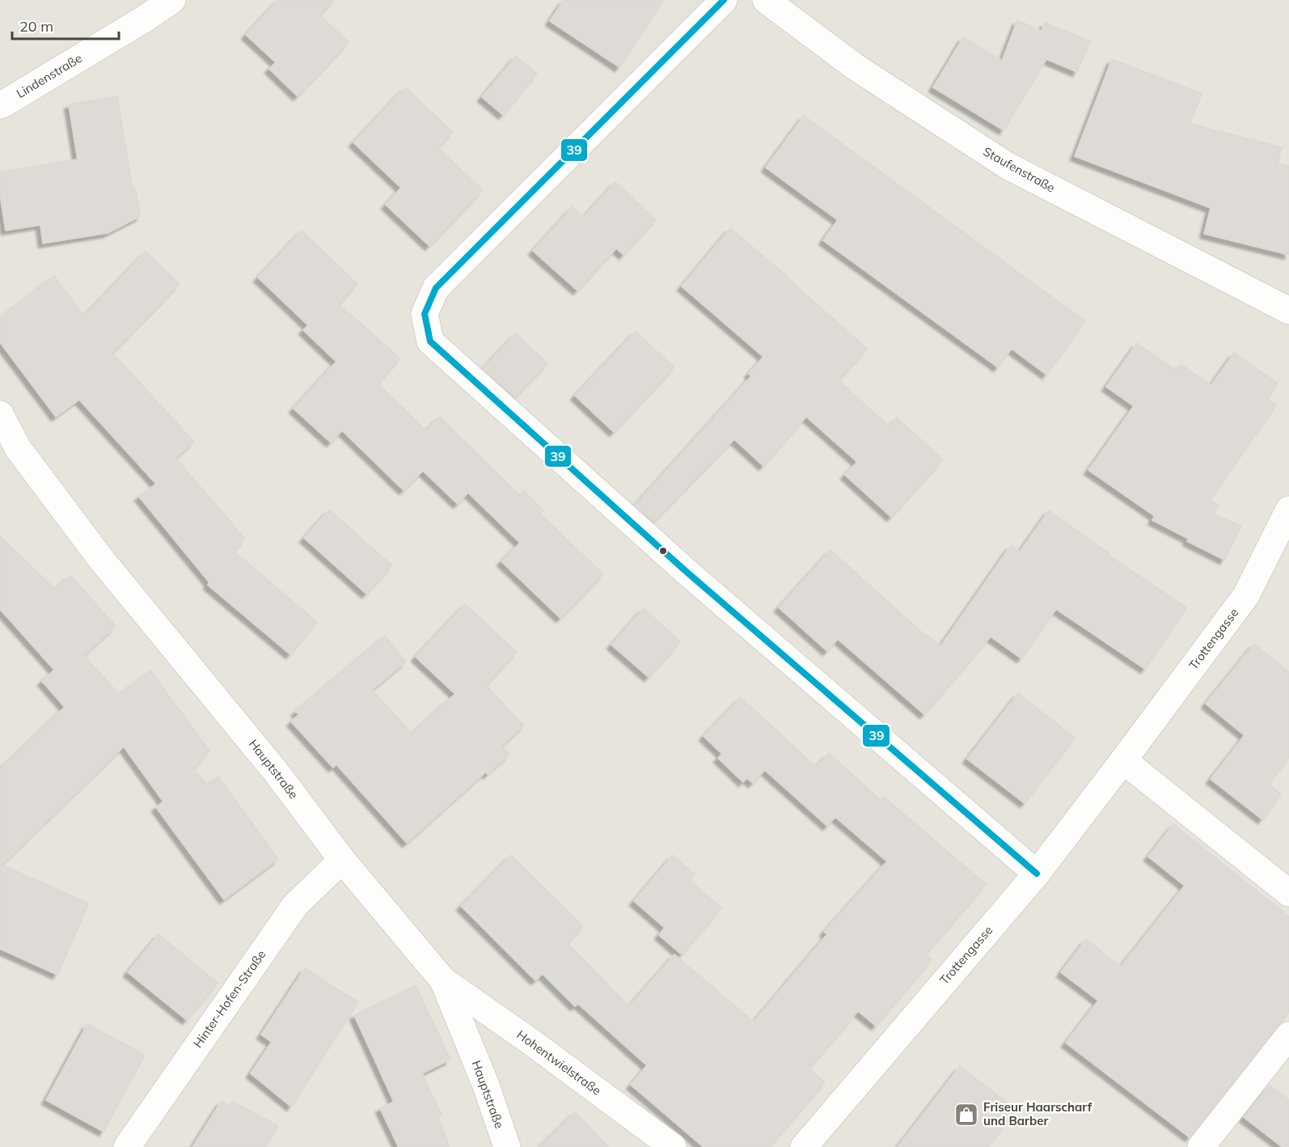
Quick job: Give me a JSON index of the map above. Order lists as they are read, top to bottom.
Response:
{
  "streets": {
    "street": [
      "Lindenstraße",
      "Staufenstraße",
      "Trottengasse",
      "Hauptstraße",
      "Hinter-Hofen-Straße",
      "Hohentwielstraße"
    ]
  },
  "crossings": [
    ["Hauptstraße", "Hinter-Hofen-Straße"],
    ["Hauptstraße", "Hohentwielstraße"]
  ],
  "places": {
    "shop": ["Friseur Haarscharf und Barber"]
  },
  "lines": ["transit line 39"],
  "scale_bar": "20 m"
}
